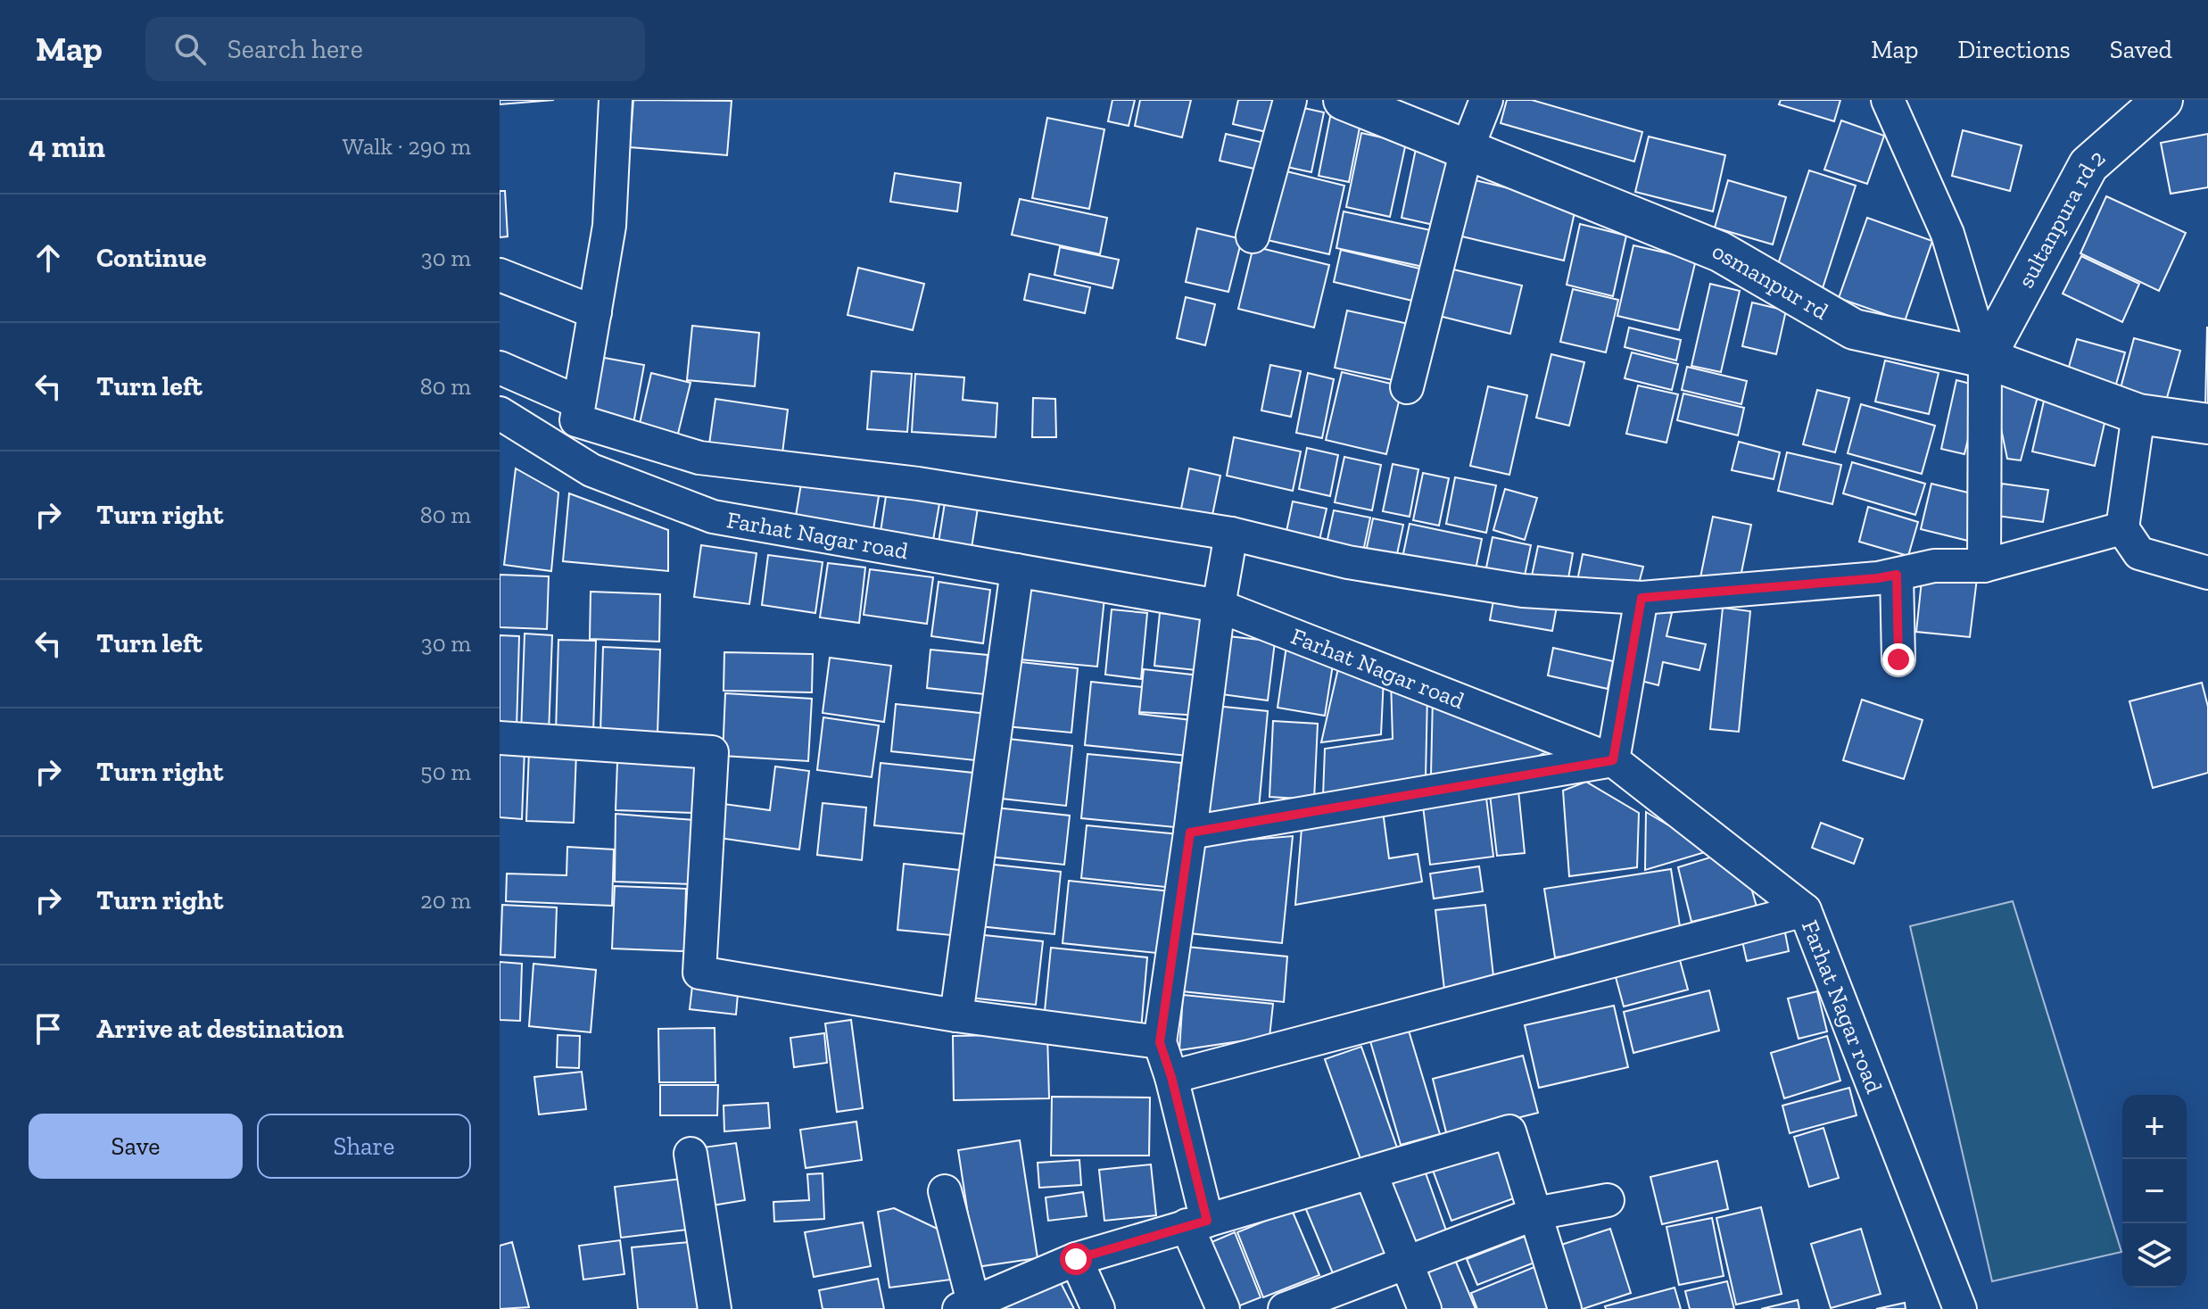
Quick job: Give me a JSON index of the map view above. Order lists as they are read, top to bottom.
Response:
{
  "streets": {
    "street": ["sultanpura rd 2", "osmanpur rd", "Farhat Nagar road"]
  },
  "crossings": [
    ["sultanpura rd 2", "osmanpur rd"]
  ],
  "page": {
    "header": "Map",
    "search": "Search here",
    "nav": ["Map", "Directions", "Saved"],
    "heading": ["4 min", "Walk · 290 m"],
    "list": [
      ["Continue", "30 m"],
      ["Turn left", "80 m"],
      ["Turn right", "80 m"],
      ["Turn left", "30 m"],
      ["Turn right", "50 m"],
      ["Turn right", "20 m"],
      "Arrive at destination"
    ],
    "buttons": ["Save", "Share"],
    "map_buttons": ["+", "−"]
  }
}
